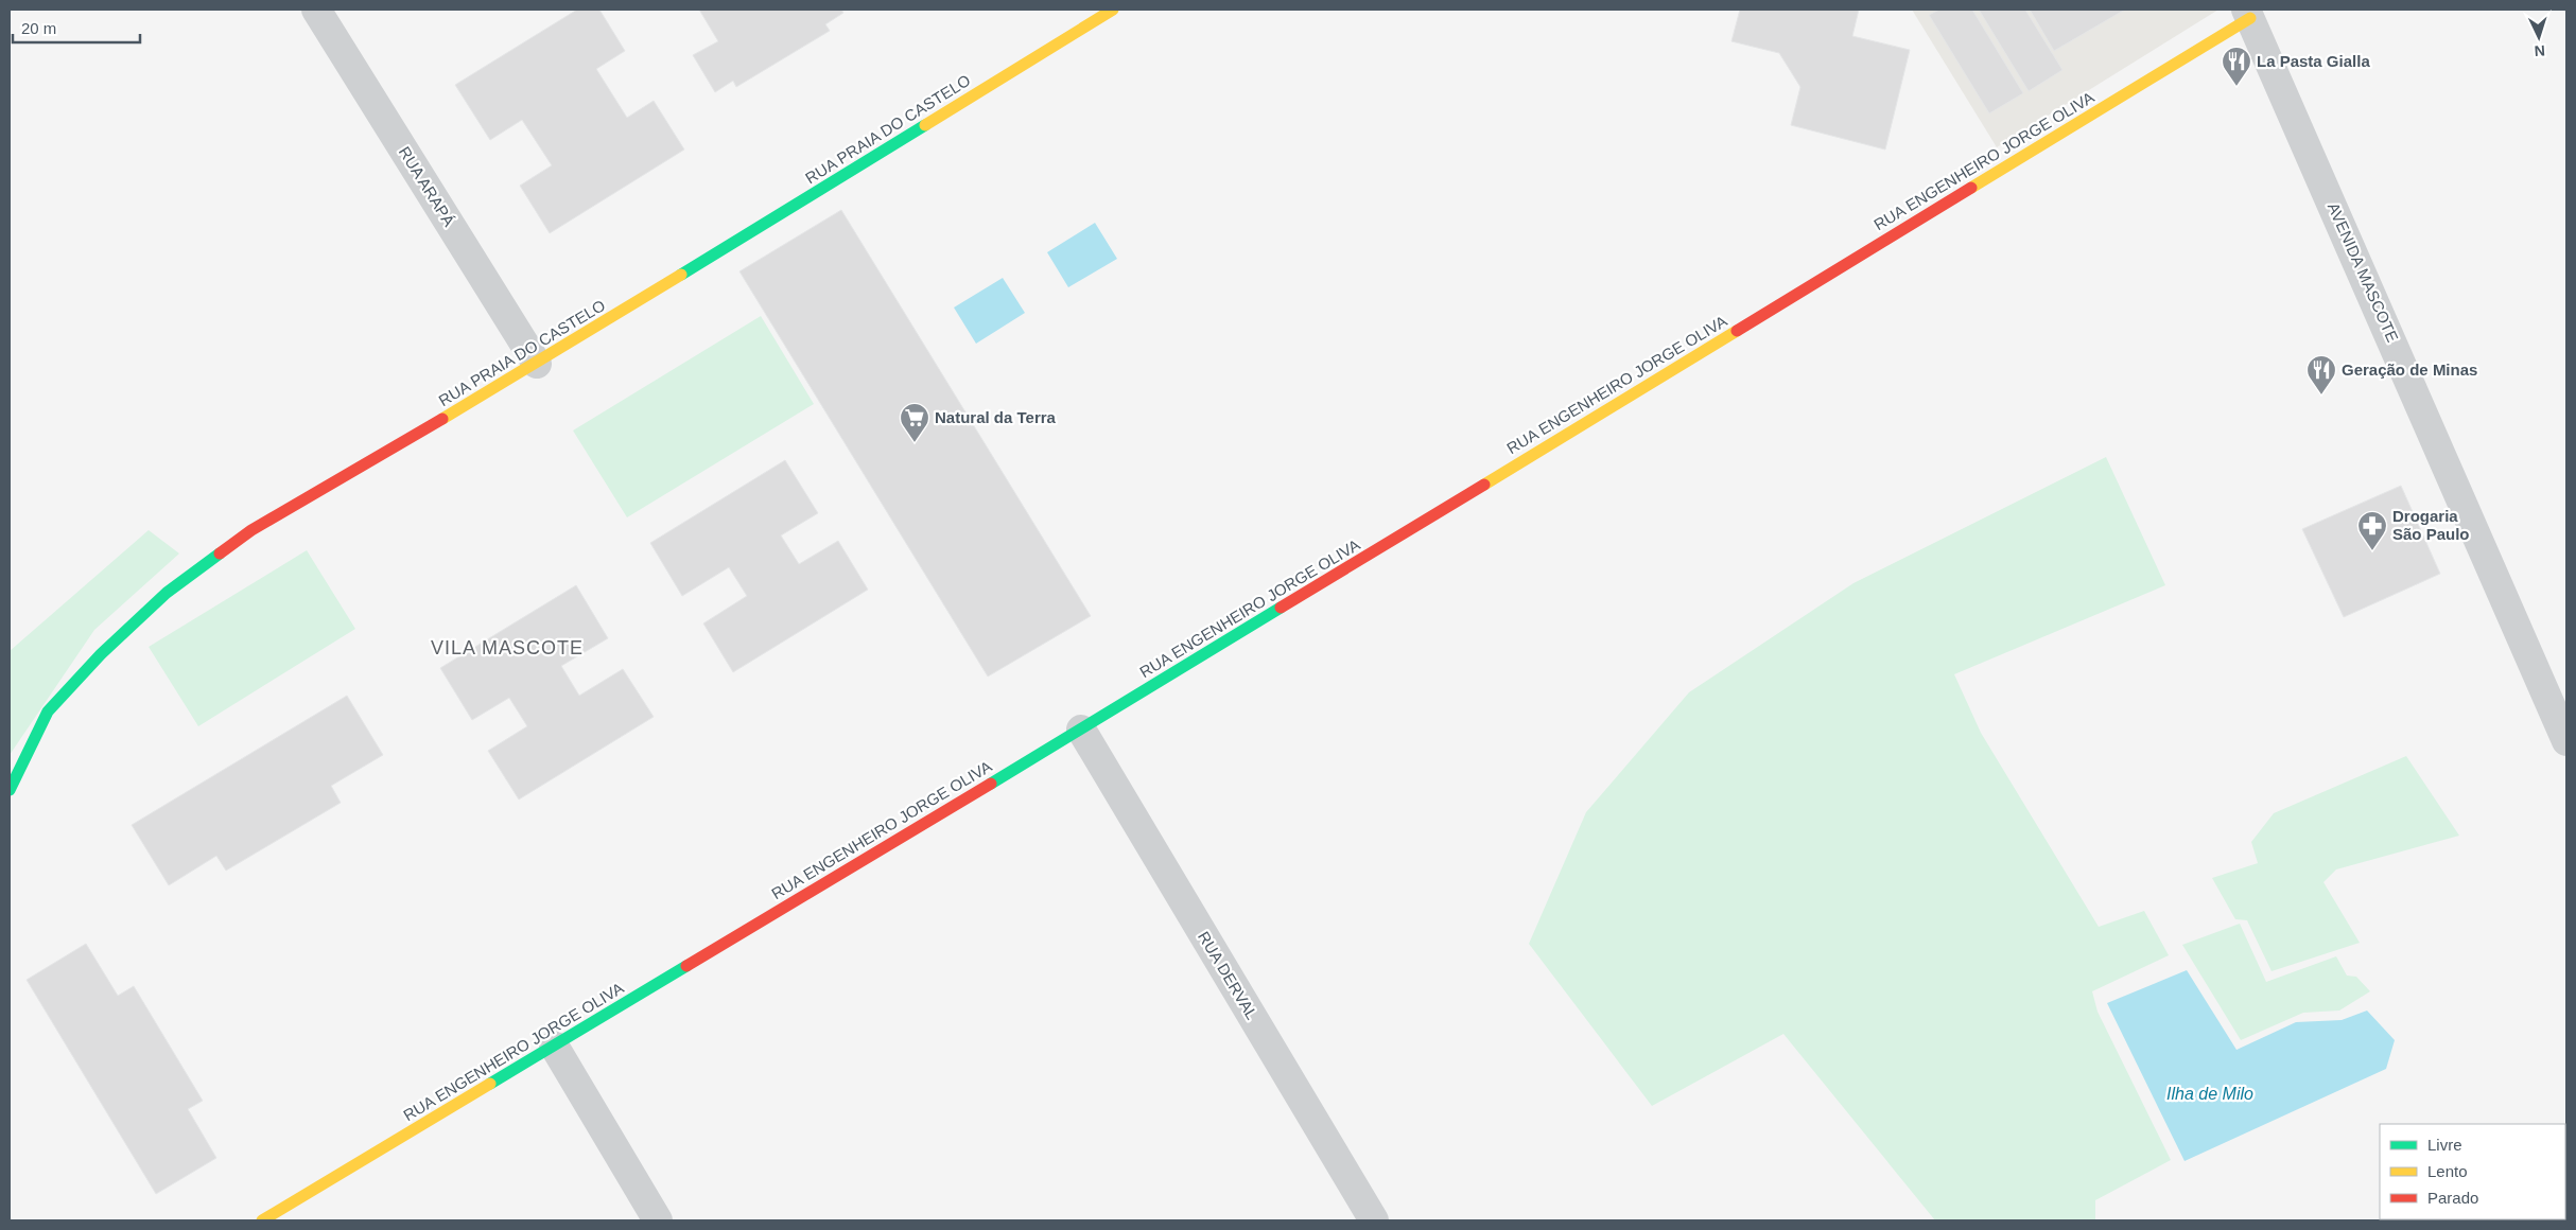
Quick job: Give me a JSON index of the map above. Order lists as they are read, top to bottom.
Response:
{
  "streets": {
    "street": [
      "RUA PRAIA DO CASTELO",
      "RUA ENGENHEIRO JORGE OLIVA",
      "RUA ARAPÁ",
      "AVENIDA MASCOTE",
      "RUA DERVAL"
    ]
  },
  "crossings": [
    ["RUA PRAIA DO CASTELO", "RUA ARAPÁ"],
    ["RUA ENGENHEIRO JORGE OLIVA", "AVENIDA MASCOTE"],
    ["RUA ENGENHEIRO JORGE OLIVA", "RUA DERVAL"]
  ],
  "districts": ["VILA MASCOTE"],
  "water": ["Ilha de Milo"],
  "places": {
    "restaurant": ["La Pasta Gialla", "Geração de Minas"],
    "supermarket": ["Natural da Terra"],
    "pharmacy": ["Drogaria São Paulo"]
  },
  "legend": ["Livre", "Lento", "Parado"],
  "scale_bar": "20 m",
  "north": "bottom"
}
